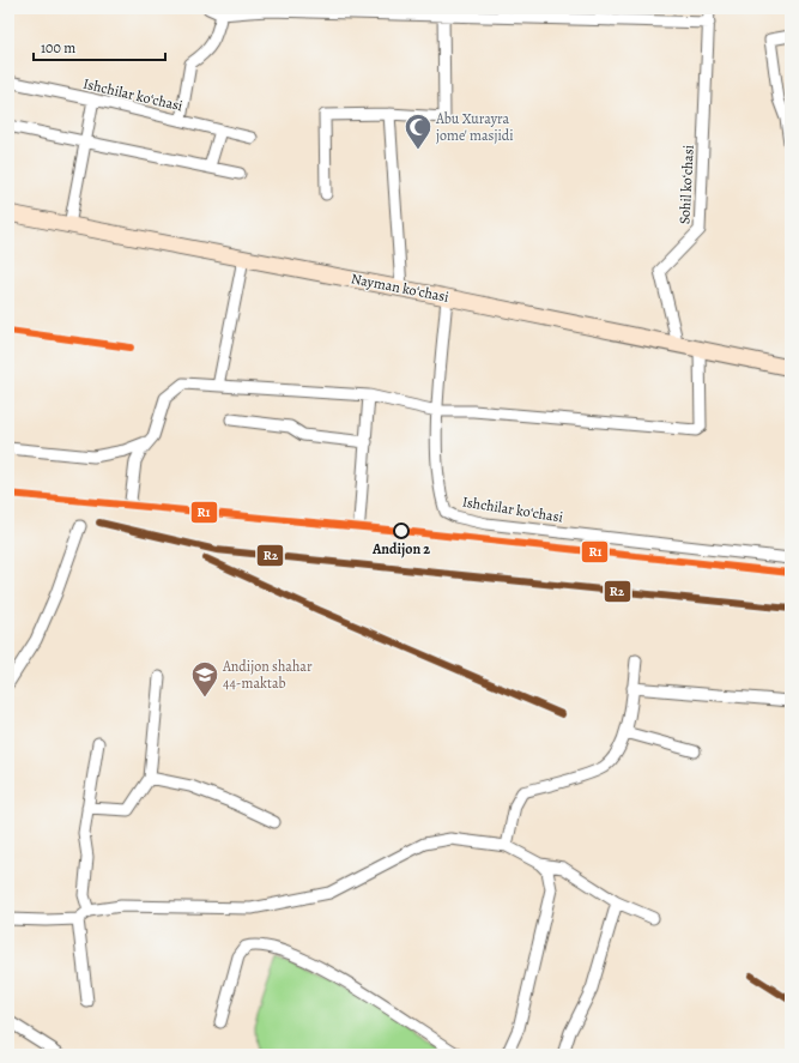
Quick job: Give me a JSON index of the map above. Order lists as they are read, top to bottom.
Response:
{
  "streets": {
    "main road": ["Nayman koʻchasi"],
    "street": ["Ishchilar koʻchasi", "Sohil koʻchasi"]
  },
  "crossings": [
    ["Ishchilar koʻchasi", "Nayman koʻchasi"],
    ["Sohil koʻchasi", "Nayman koʻchasi"]
  ],
  "places": {
    "mosque": ["Abu Xurayra jome' masjidi"],
    "other": ["Andijon 2"],
    "school or university": ["Andijon shahar 44-maktab"]
  },
  "lines": ["transit line R1", "transit line R2"],
  "scale_bar": "100 m"
}
